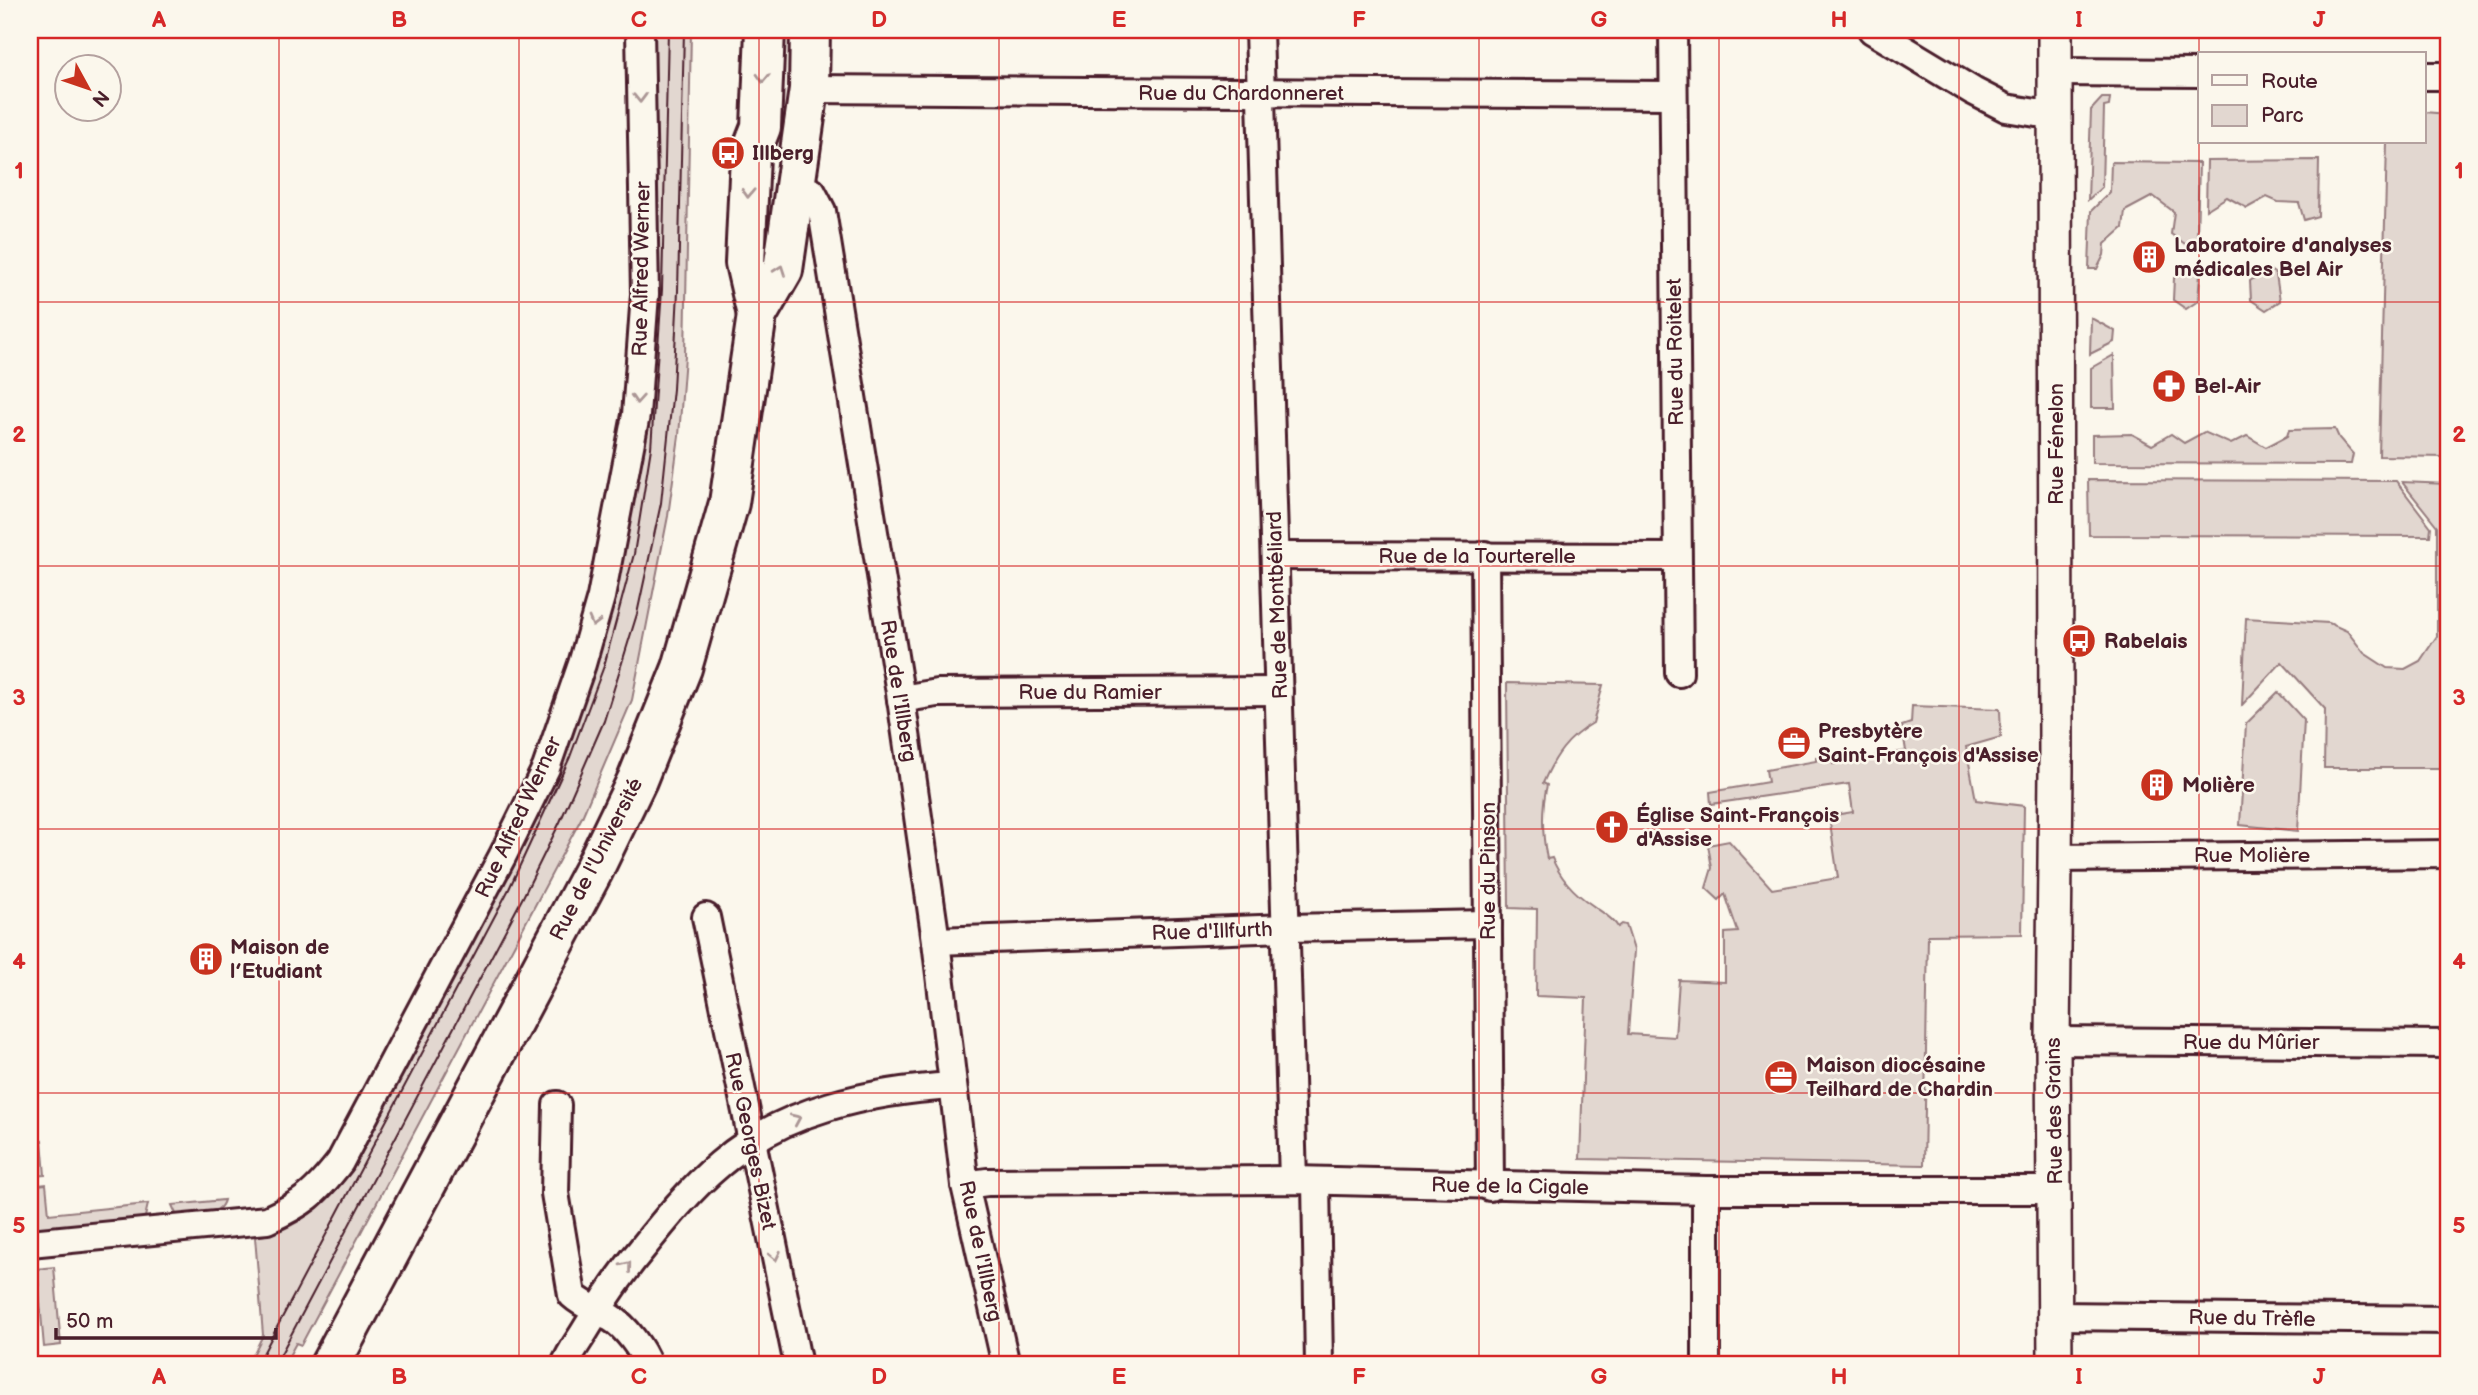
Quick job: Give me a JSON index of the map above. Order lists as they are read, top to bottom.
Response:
{
  "streets": {
    "main road": ["Rue de l'Université"],
    "street": [
      "Rue du Chardonneret",
      "Rue Alfred Werner",
      "Rue du Roitelet",
      "Rue Fénelon",
      "Rue de la Tourterelle",
      "Rue de Montbéliard",
      "Rue de l'Illberg",
      "Rue du Ramier",
      "Rue Molière",
      "Rue du Pinson",
      "Rue d'Illfurth",
      "Rue du Mûrier",
      "Rue des Grains",
      "Rue Georges Bizet",
      "Rue de la Cigale",
      "Rue du Trèfle"
    ]
  },
  "crossings": [
    ["Rue du Chardonneret", "Rue du Roitelet"],
    ["Rue du Chardonneret", "Rue de Montbéliard"],
    ["Rue du Roitelet", "Rue de la Tourterelle"],
    ["Rue Fénelon", "Rue Molière"],
    ["Rue Fénelon", "Rue des Grains"],
    ["Rue de la Tourterelle", "Rue de Montbéliard"],
    ["Rue de la Tourterelle", "Rue du Pinson"],
    ["Rue de Montbéliard", "Rue du Ramier"],
    ["Rue de Montbéliard", "Rue d'Illfurth"],
    ["Rue de Montbéliard", "Rue de la Cigale"],
    ["Rue de l'Illberg", "Rue du Ramier"],
    ["Rue de l'Illberg", "Rue de l'Université"],
    ["Rue de l'Illberg", "Rue d'Illfurth"],
    ["Rue de l'Illberg", "Rue de la Cigale"],
    ["Rue Molière", "Rue des Grains"],
    ["Rue du Pinson", "Rue d'Illfurth"],
    ["Rue du Pinson", "Rue de la Cigale"],
    ["Rue du Mûrier", "Rue des Grains"],
    ["Rue des Grains", "Rue de la Cigale"],
    ["Rue des Grains", "Rue du Trèfle"]
  ],
  "one_way": ["Rue Alfred Werner"],
  "places": {
    "bus stop": ["Illberg", "Rabelais"],
    "building": ["Laboratoire d'analyses médicales Bel Air", "Molière", "Maison de l’Etudiant"],
    "pharmacy": ["Bel-Air"],
    "office": ["Presbytère Saint-François d'Assise", "Maison diocésaine Teilhard de Chardin"],
    "church": ["Église Saint-François d'Assise"]
  },
  "legend": ["Route", "Parc"],
  "scale_bar": "50 m",
  "north": "bottom right",
  "grid": {
    "columns": [
      "A",
      "B",
      "C",
      "D",
      "E",
      "F",
      "G",
      "H",
      "I",
      "J"
    ],
    "rows": [
      "1",
      "2",
      "3",
      "4",
      "5"
    ]
  }
}
